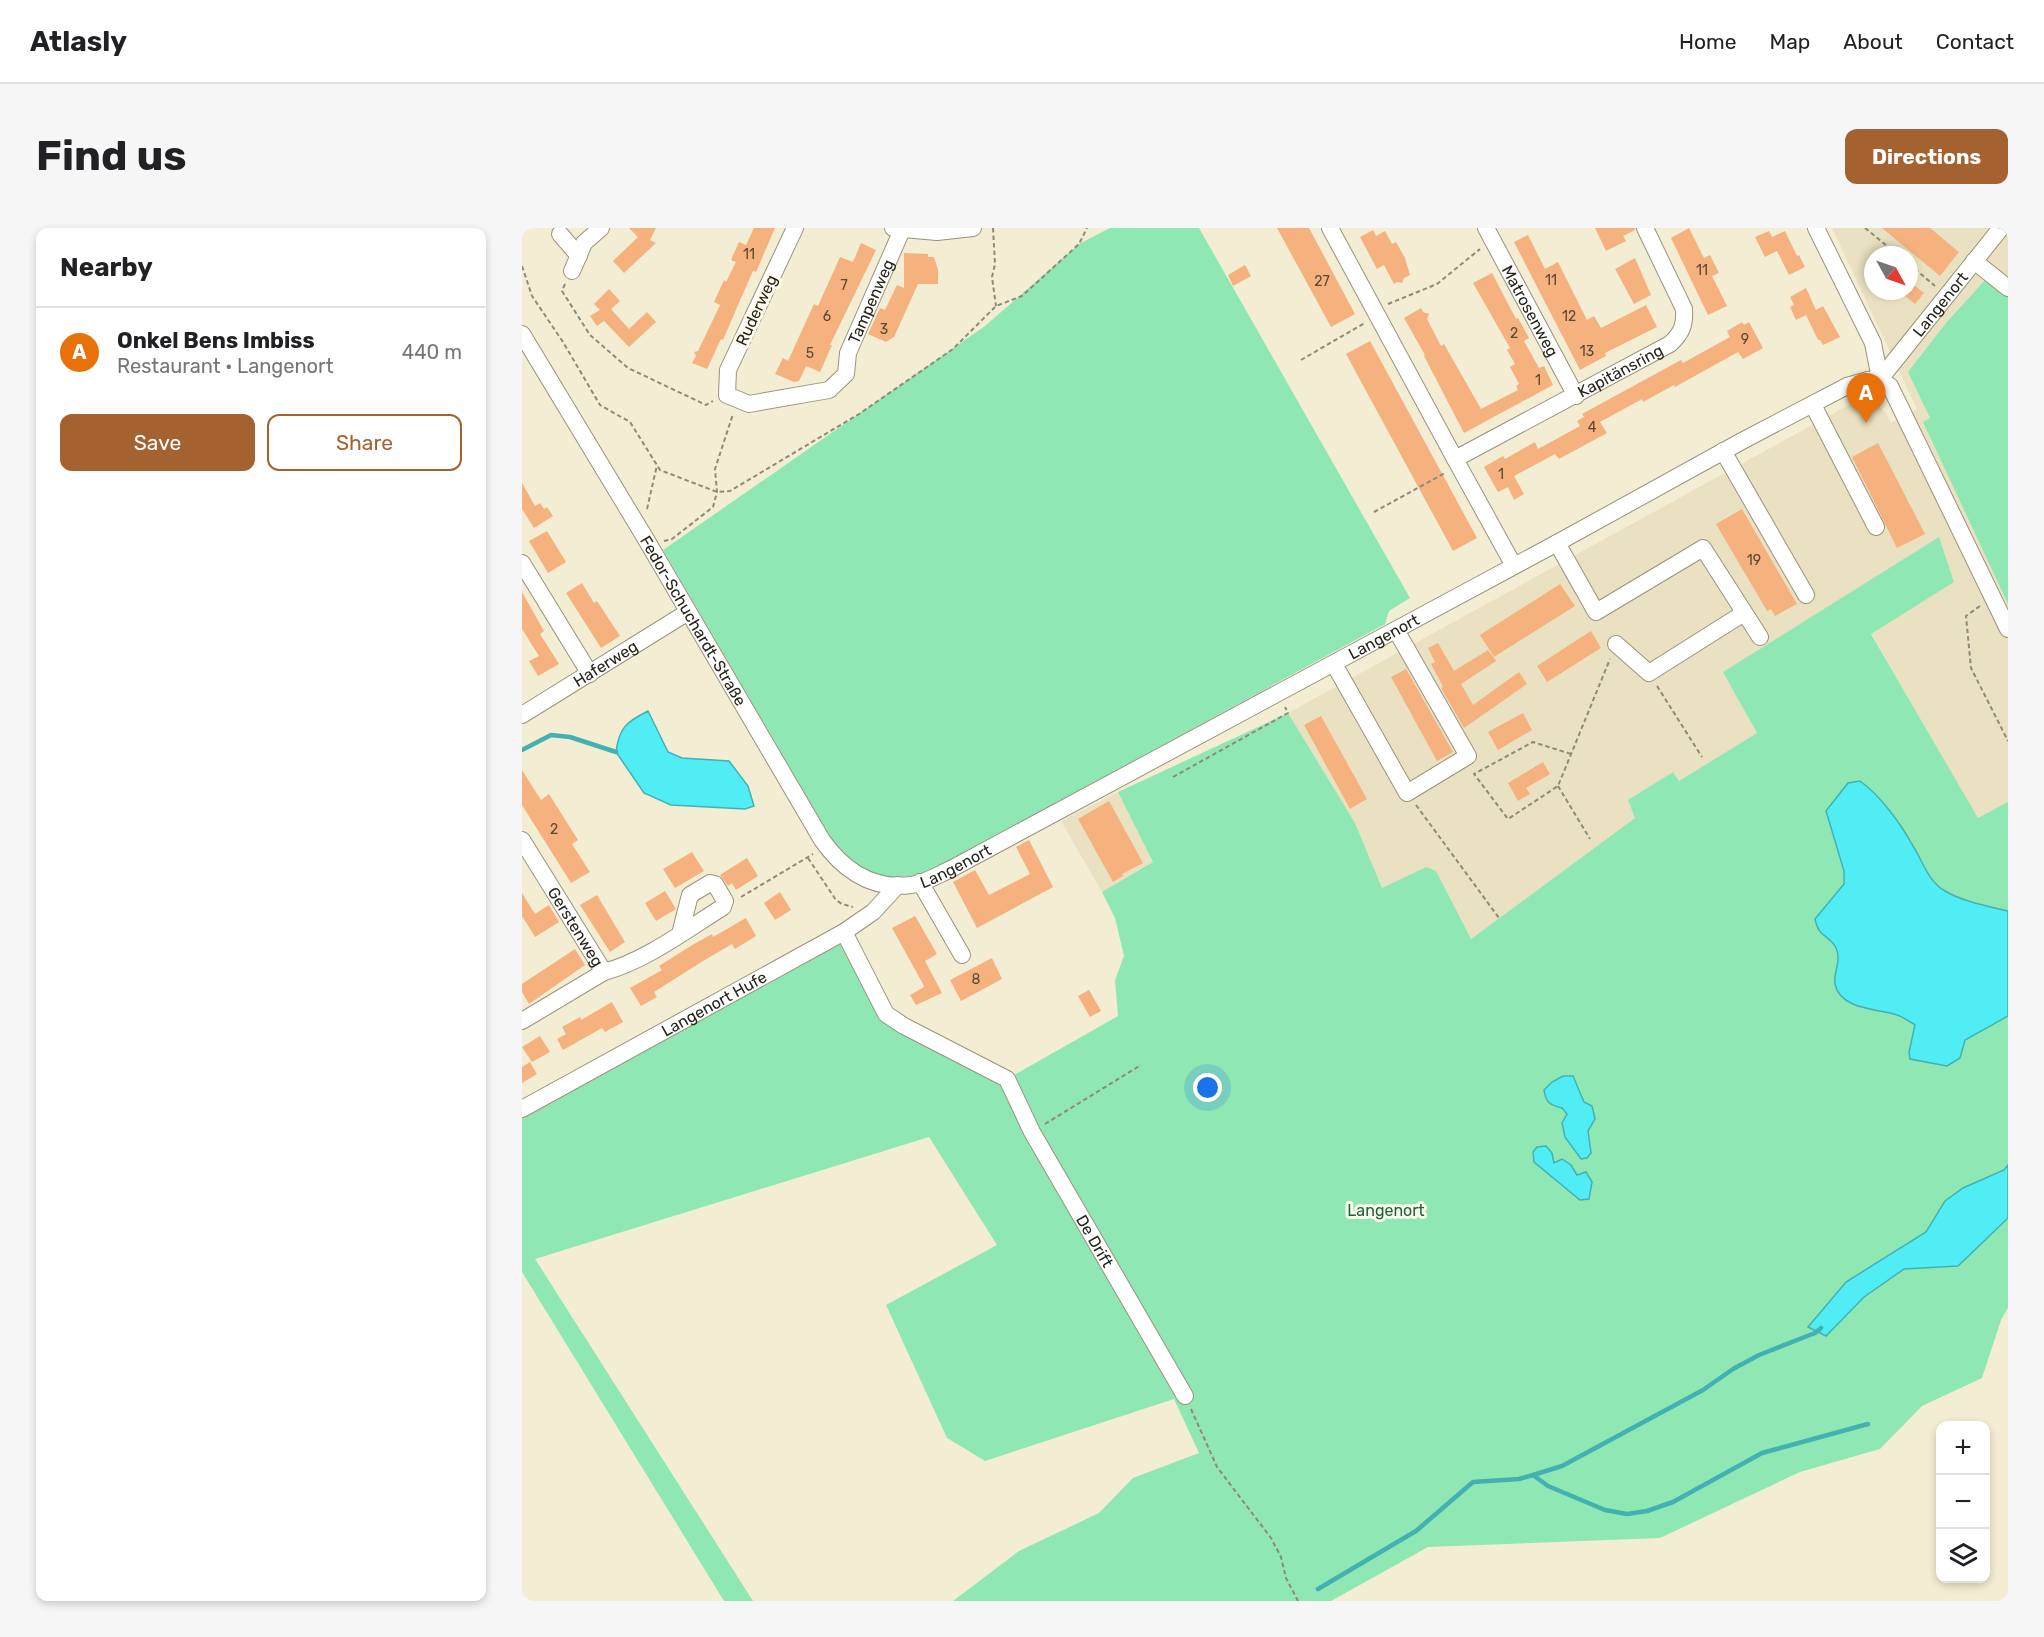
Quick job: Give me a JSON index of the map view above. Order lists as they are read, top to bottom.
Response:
{
  "streets": {
    "street": [
      "Tampenweg",
      "Langenort",
      "Ruderweg",
      "Matrosenweg",
      "Kapitänsring",
      "Fedor-Schuchardt-Straße",
      "Haferweg",
      "Gerstenweg",
      "Langenort Hufe",
      "De Drift"
    ]
  },
  "crossings": [
    ["Tampenweg", "Ruderweg"],
    ["Langenort", "Fedor-Schuchardt-Straße"],
    ["Langenort", "Langenort Hufe"],
    ["Matrosenweg", "Kapitänsring"],
    ["Fedor-Schuchardt-Straße", "Haferweg"],
    ["Fedor-Schuchardt-Straße", "Langenort Hufe"],
    ["Langenort Hufe", "De Drift"]
  ],
  "parks": ["Langenort"],
  "house_numbers": [
    "11",
    "11",
    "11",
    "27",
    "7",
    "6",
    "12",
    "3",
    "2",
    "9",
    "13",
    "5",
    "1",
    "4",
    "1",
    "19",
    "2",
    "8"
  ],
  "north": "bottom right",
  "page": {
    "header": "Atlasly",
    "nav": [
      "Home",
      "Map",
      "About",
      "Contact"
    ],
    "buttons": [
      "Directions",
      ["Save", "Share"]
    ],
    "title": "Find us",
    "heading": "Nearby",
    "list": [
      {
        "mark": "A",
        "name": "Onkel Bens Imbiss",
        "note": "Restaurant · Langenort",
        "value": "440 m"
      }
    ],
    "pins": "A",
    "map_buttons": ["+", "−"]
  }
}
